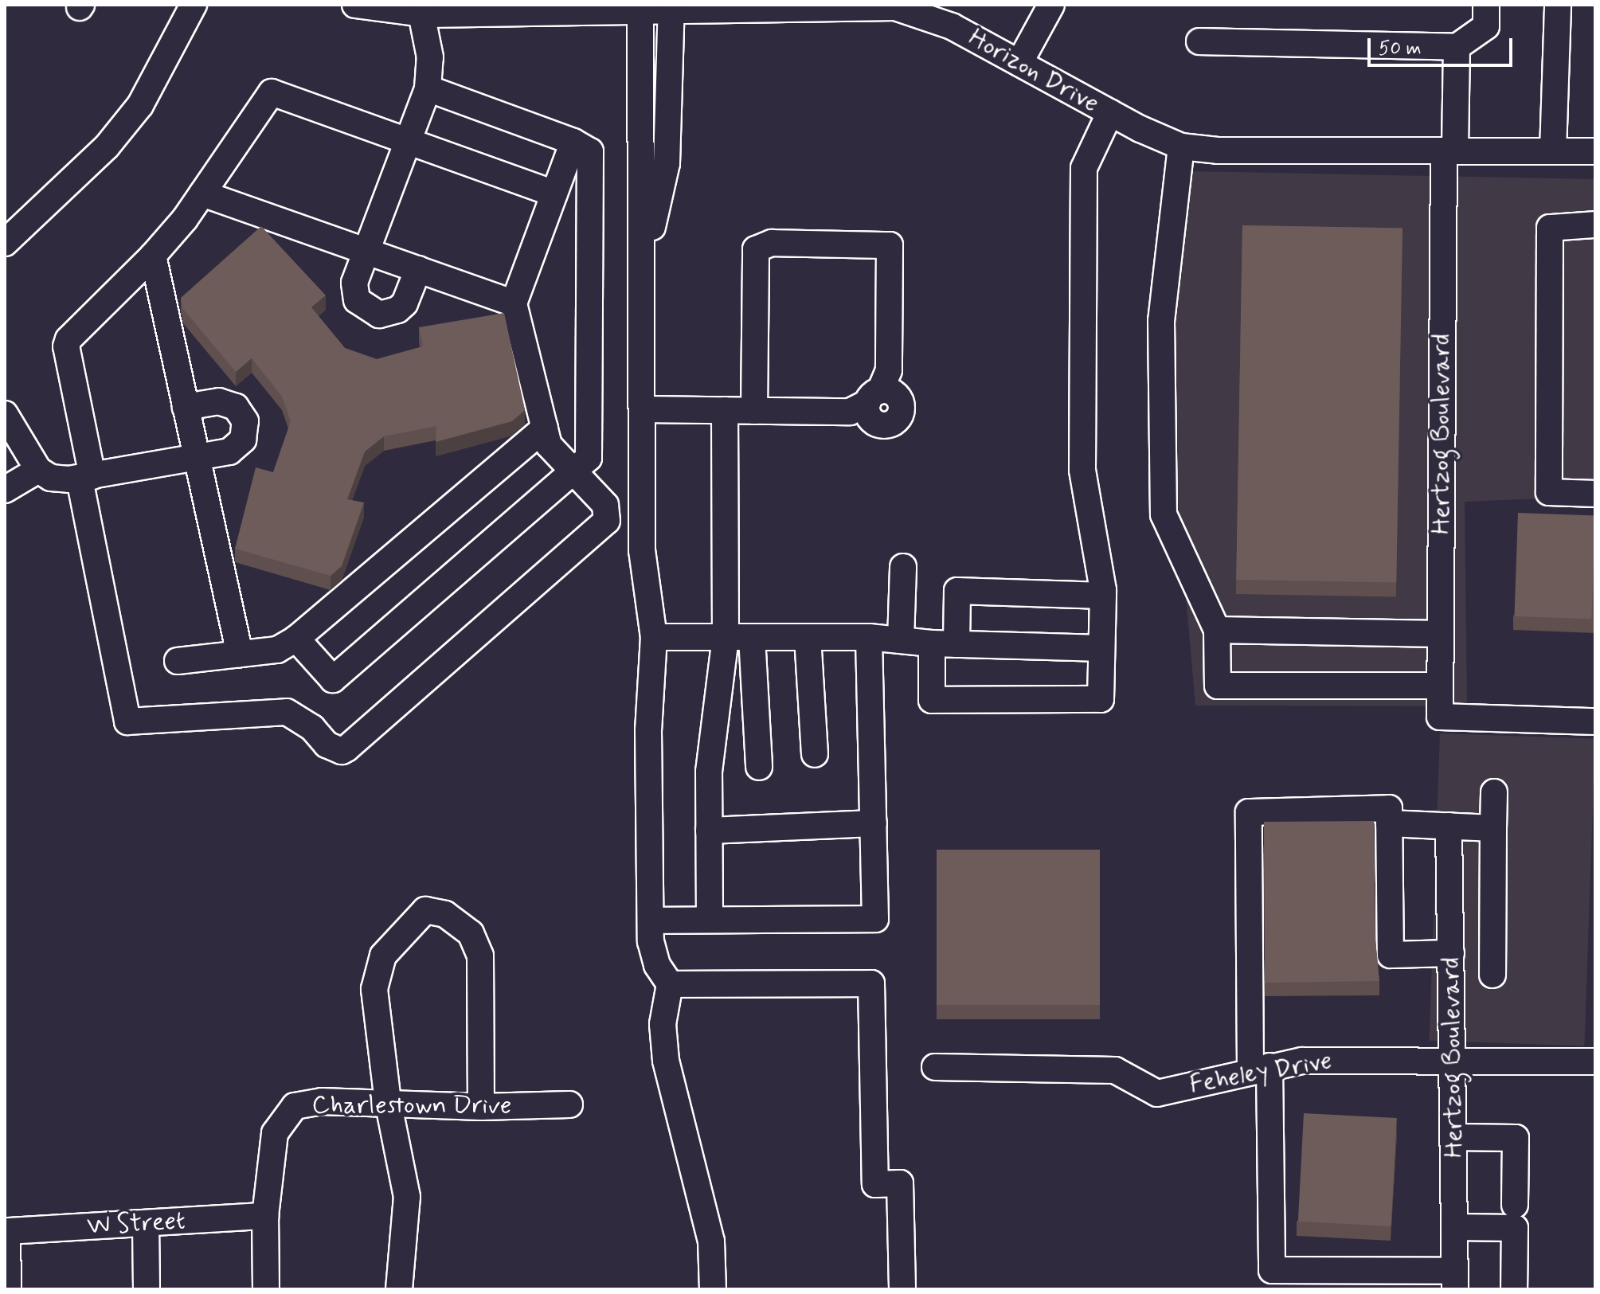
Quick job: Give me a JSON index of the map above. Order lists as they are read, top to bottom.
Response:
{
  "streets": {
    "street": [
      "Horizon Drive",
      "Hertzog Boulevard",
      "Feheley Drive",
      "Charlestown Drive",
      "W Street"
    ]
  },
  "crossings": [
    ["Horizon Drive", "Hertzog Boulevard"],
    ["Hertzog Boulevard", "Feheley Drive"],
    ["Charlestown Drive", "W Street"]
  ],
  "scale_bar": "50 m"
}
